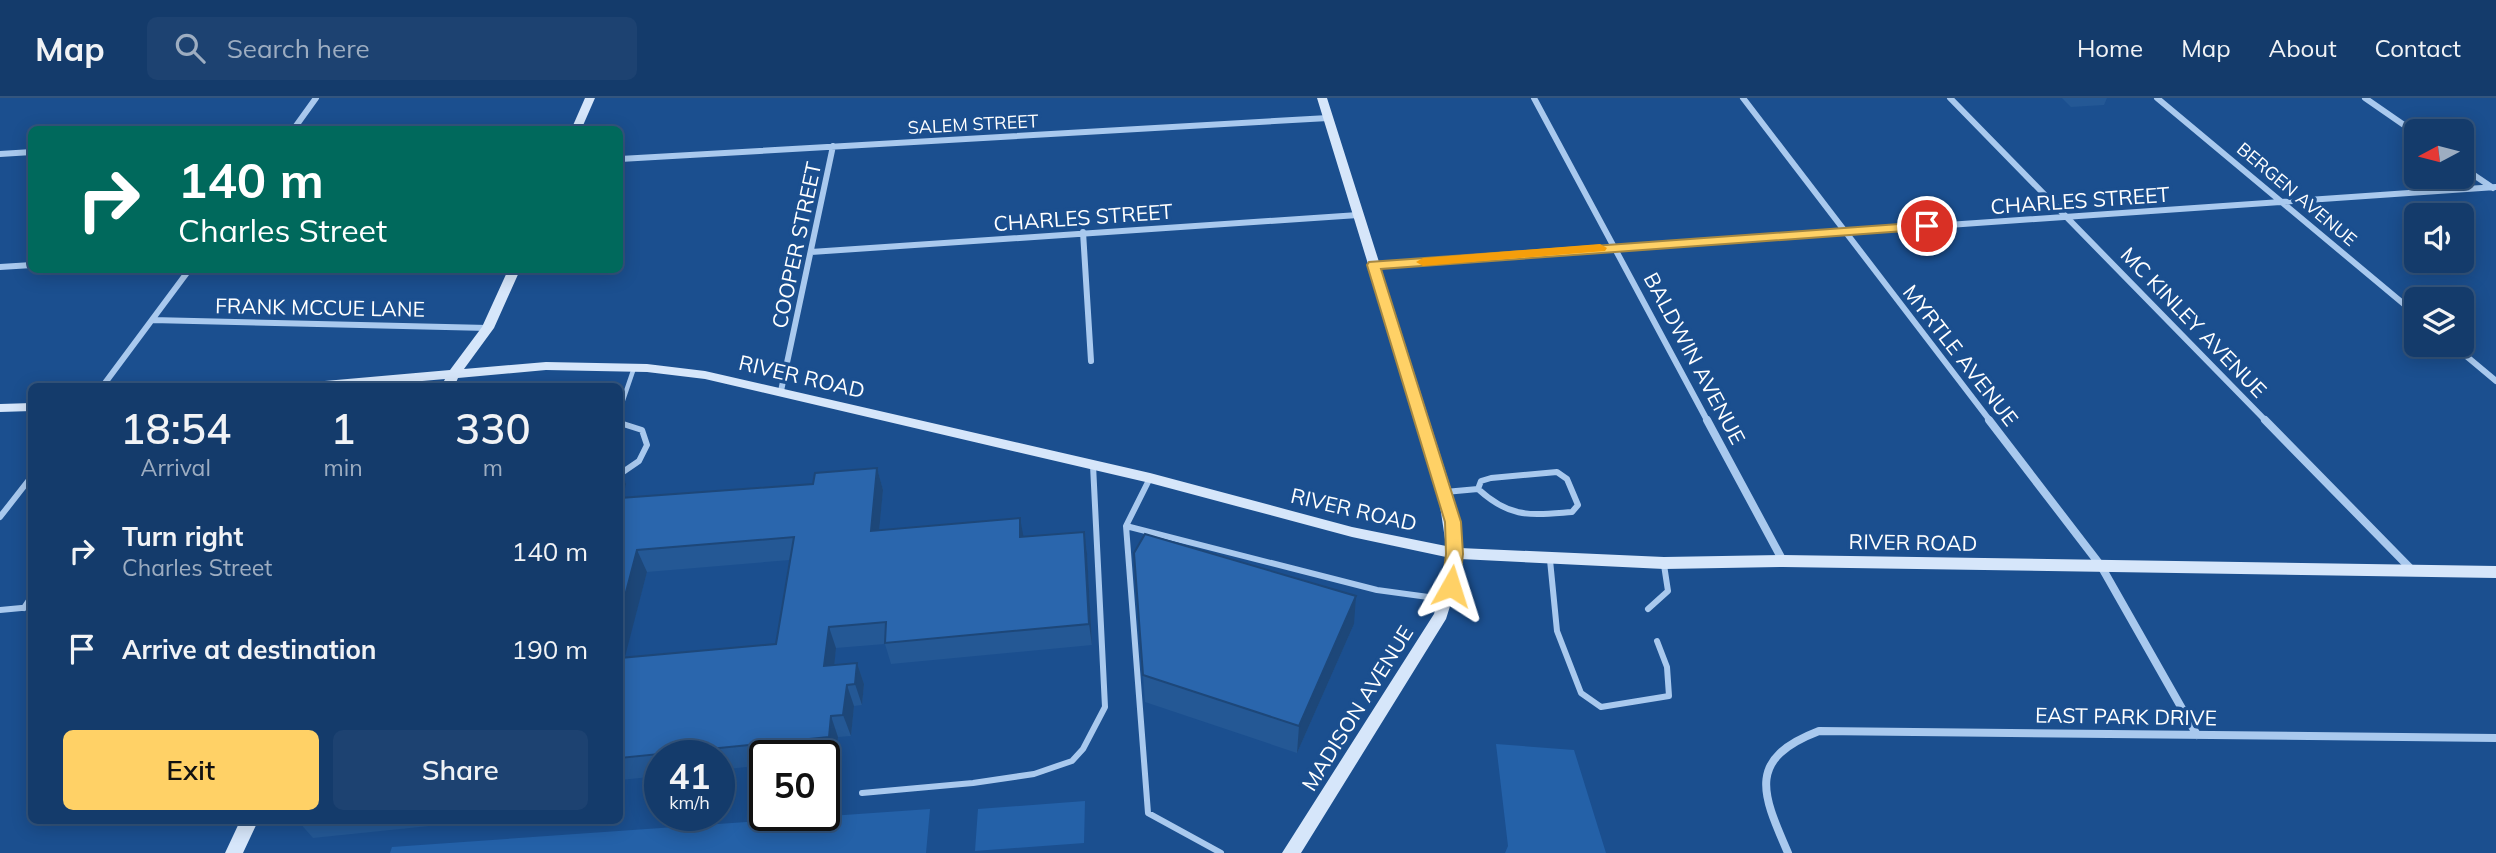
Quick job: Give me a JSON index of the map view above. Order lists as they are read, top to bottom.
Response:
{
  "streets": {
    "main road": ["RIVER ROAD", "MADISON AVENUE"],
    "street": [
      "SALEM STREET",
      "BERGEN AVENUE",
      "CHARLES STREET",
      "COOPER STREET",
      "FRANK MCCUE LANE",
      "MC KINLEY AVENUE",
      "MYRTLE AVENUE",
      "BALDWIN AVENUE",
      "EAST PARK DRIVE"
    ]
  },
  "crossings": [
    ["SALEM STREET", "COOPER STREET"],
    ["SALEM STREET", "MADISON AVENUE"],
    ["BERGEN AVENUE", "CHARLES STREET"],
    ["CHARLES STREET", "COOPER STREET"],
    ["CHARLES STREET", "MC KINLEY AVENUE"],
    ["CHARLES STREET", "MYRTLE AVENUE"],
    ["CHARLES STREET", "BALDWIN AVENUE"],
    ["CHARLES STREET", "MADISON AVENUE"],
    ["COOPER STREET", "RIVER ROAD"],
    ["MC KINLEY AVENUE", "RIVER ROAD"],
    ["MYRTLE AVENUE", "RIVER ROAD"],
    ["MYRTLE AVENUE", "EAST PARK DRIVE"],
    ["BALDWIN AVENUE", "RIVER ROAD"],
    ["RIVER ROAD", "MADISON AVENUE"]
  ],
  "north": "left",
  "page": {
    "header": "Map",
    "search": "Search here",
    "nav": [
      "Home",
      "Map",
      "About",
      "Contact"
    ],
    "turn": ["140 m", "Charles Street"],
    "eta": [
      "18:54",
      "Arrival",
      "1",
      "min",
      "330",
      "m"
    ],
    "list": [
      {
        "name": "Turn right",
        "note": "Charles Street",
        "value": "140 m"
      },
      {
        "name": "Arrive at destination",
        "value": "190 m"
      }
    ],
    "buttons": ["Exit", "Share"],
    "speed": "41 km/h",
    "limit": "50"
  }
}
